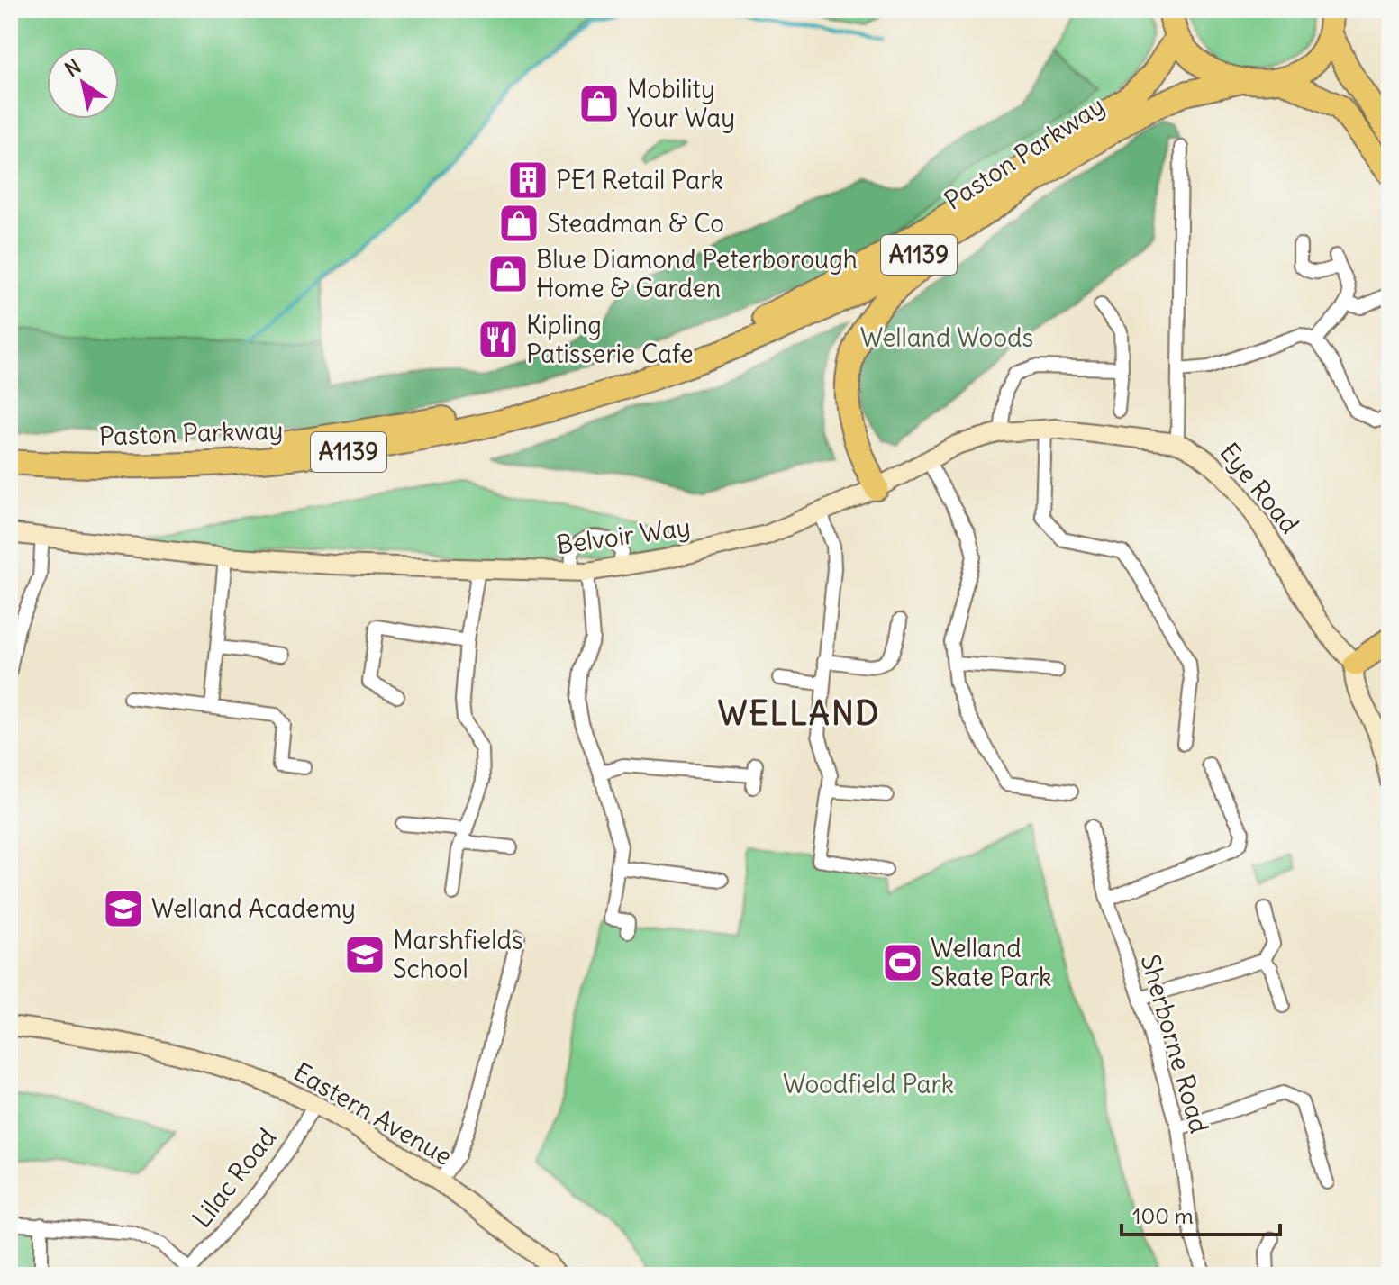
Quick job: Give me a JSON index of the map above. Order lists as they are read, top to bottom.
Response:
{
  "streets": {
    "highway": ["Paston Parkway", "A1139"],
    "street": [
      "Eye Road",
      "Belvoir Way",
      "Sherborne Road",
      "Eastern Avenue",
      "Lilac Road"
    ]
  },
  "crossings": [
    ["Eye Road", "Belvoir Way"],
    ["Eastern Avenue", "Lilac Road"]
  ],
  "districts": ["WELLAND"],
  "parks": ["Welland Woods", "Woodfield Park"],
  "places": {
    "shop": ["Mobility Your Way", "Steadman & Co", "Blue Diamond Peterborough Home & Garden"],
    "building": ["PE1 Retail Park"],
    "restaurant": ["Kipling Patisserie Cafe"],
    "school or university": ["Welland Academy", "Marshfields School"],
    "sports": ["Welland Skate Park"]
  },
  "scale_bar": "100 m",
  "north": "top left"
}
